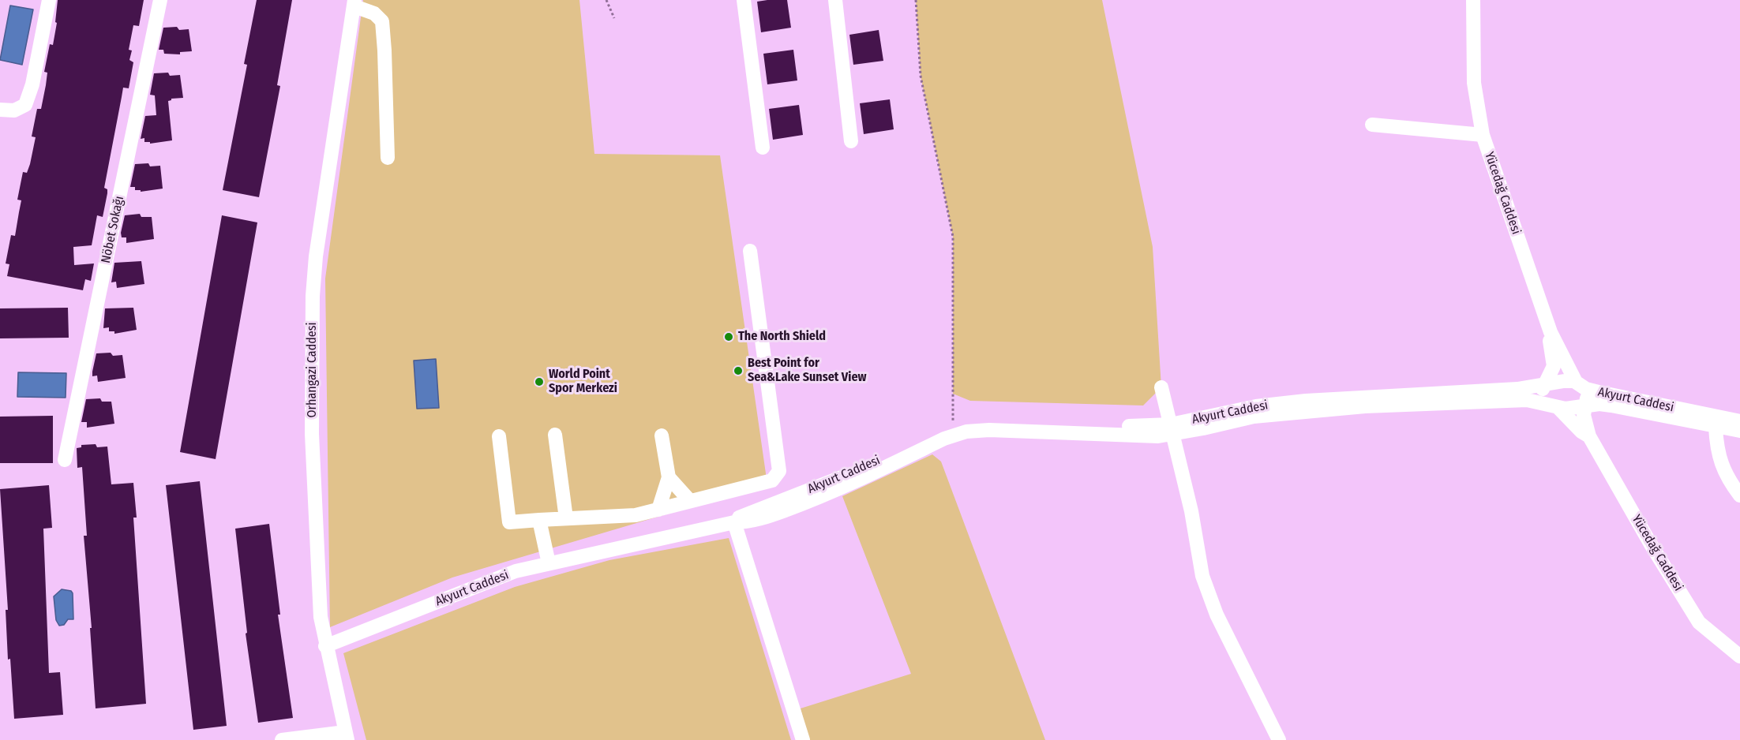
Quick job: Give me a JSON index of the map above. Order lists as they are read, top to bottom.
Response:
{
  "streets": {
    "street": [
      "Yücedağ Caddesi",
      "Nöbet Sokağı",
      "Orhangazi Caddesi",
      "Akyurt Caddesi"
    ]
  },
  "crossings": [
    ["Orhangazi Caddesi", "Akyurt Caddesi"]
  ],
  "places": ["The North Shield", "Best Point for Sea&Lake Sunset View", "World Point Spor Merkezi"]
}
